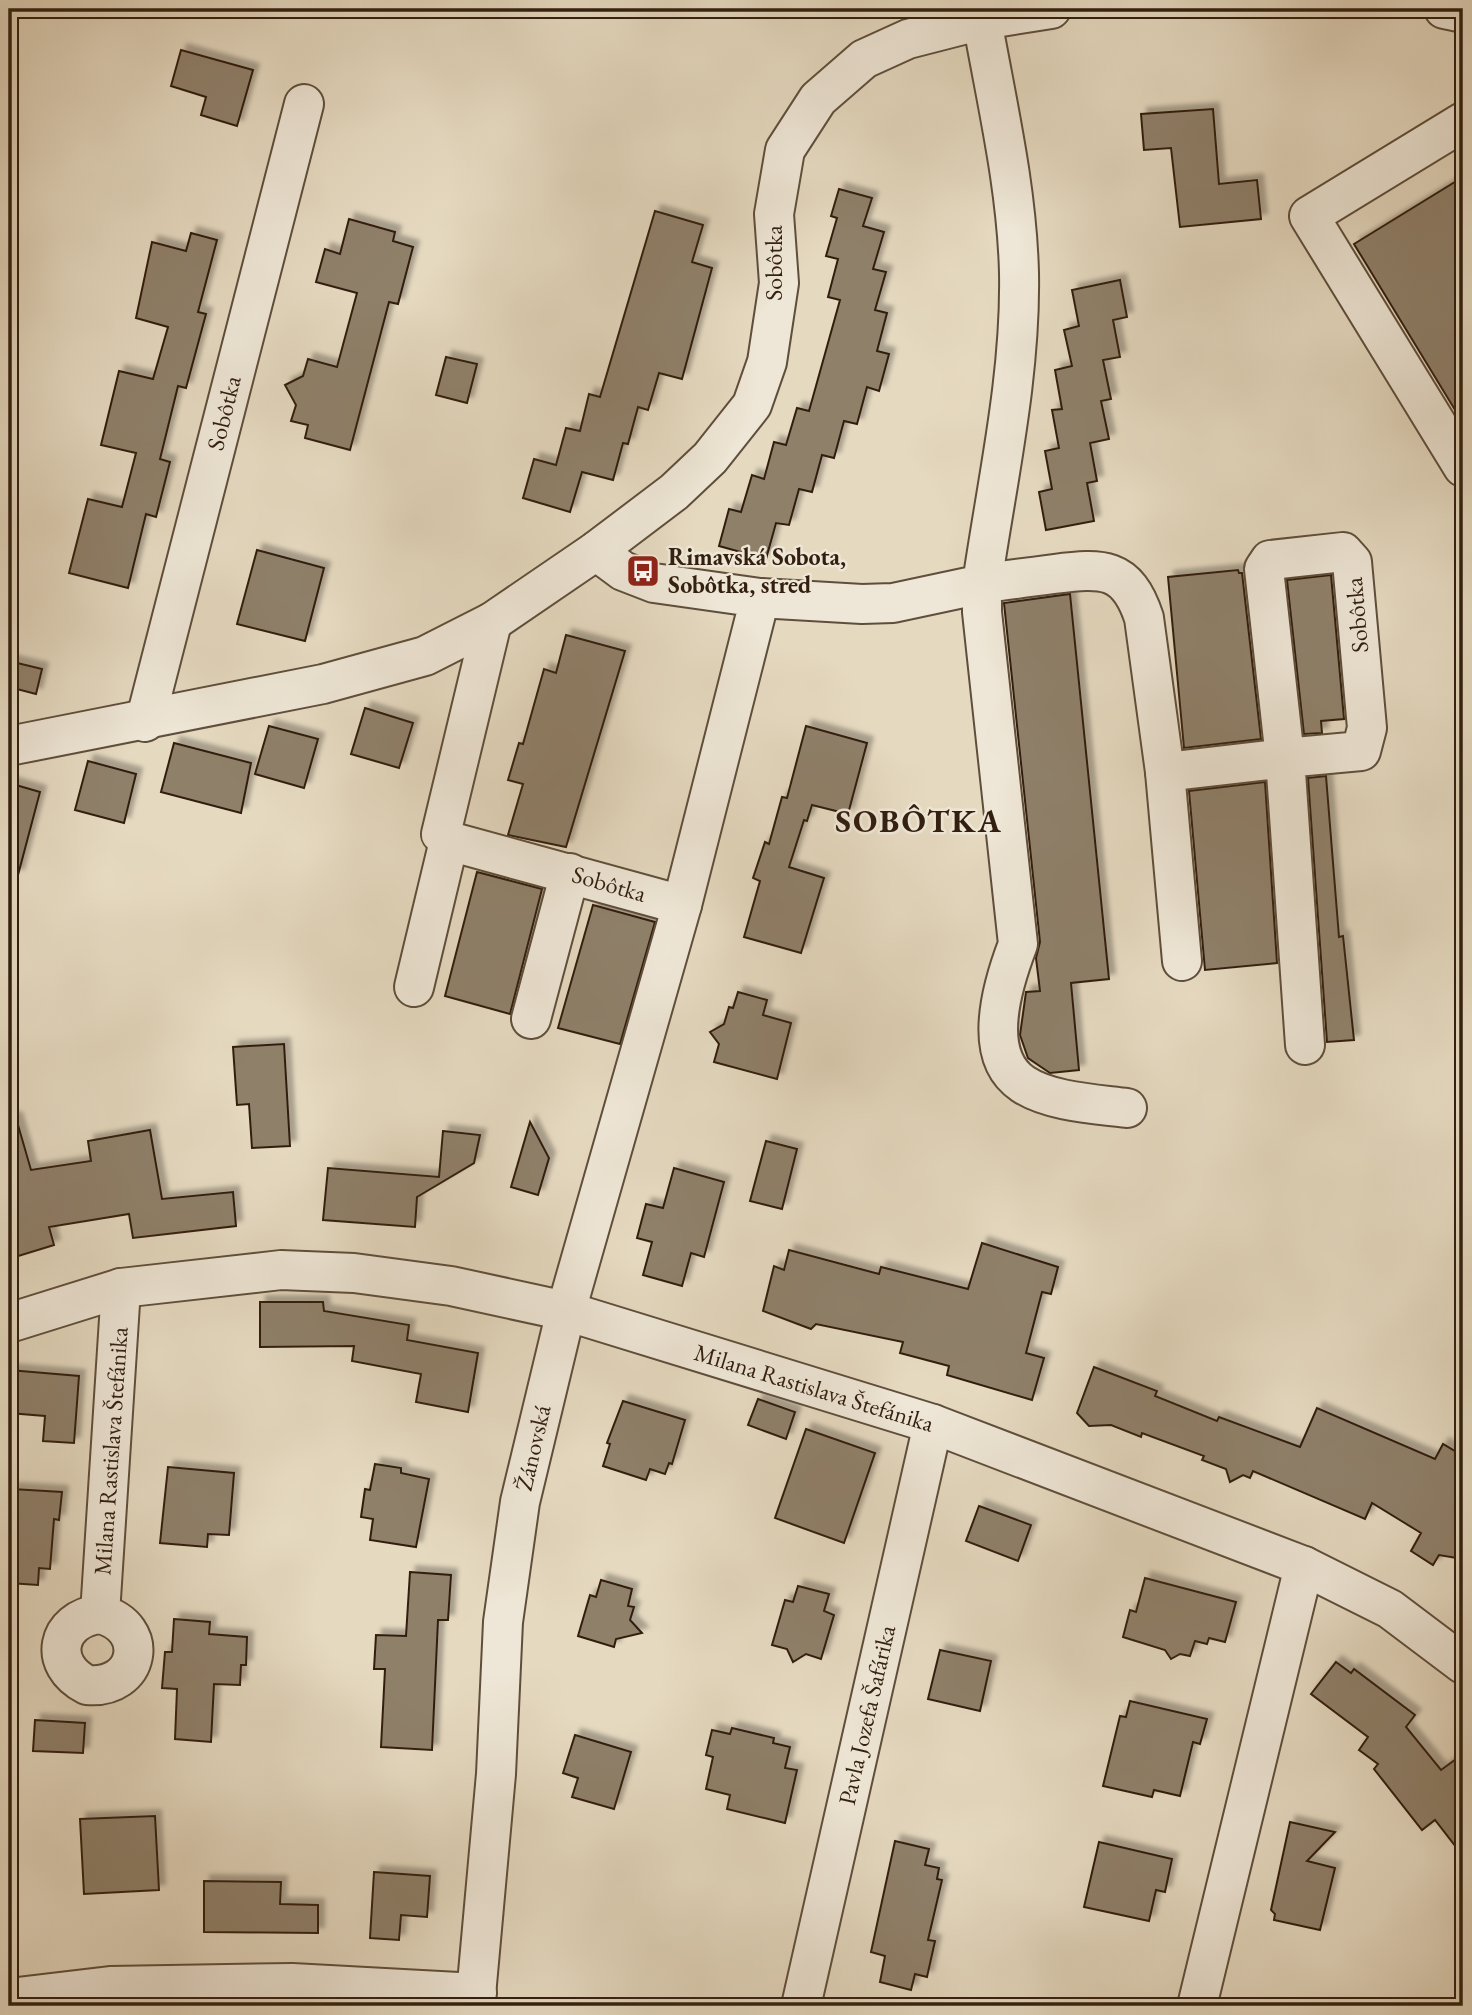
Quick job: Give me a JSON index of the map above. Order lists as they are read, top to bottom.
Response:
{
  "streets": {
    "street": [
      "Sobôtka",
      "Milana Rastislava Štefánika",
      "Žánovská",
      "Pavla Jozefa Šafárika"
    ]
  },
  "crossings": [
    ["Sobôtka", "Žánovská"],
    ["Milana Rastislava Štefánika", "Žánovská"],
    ["Milana Rastislava Štefánika", "Pavla Jozefa Šafárika"]
  ],
  "districts": ["SOBÔTKA"],
  "places": {
    "bus stop": ["Rimavská Sobota, Sobôtka, stred"]
  }
}
